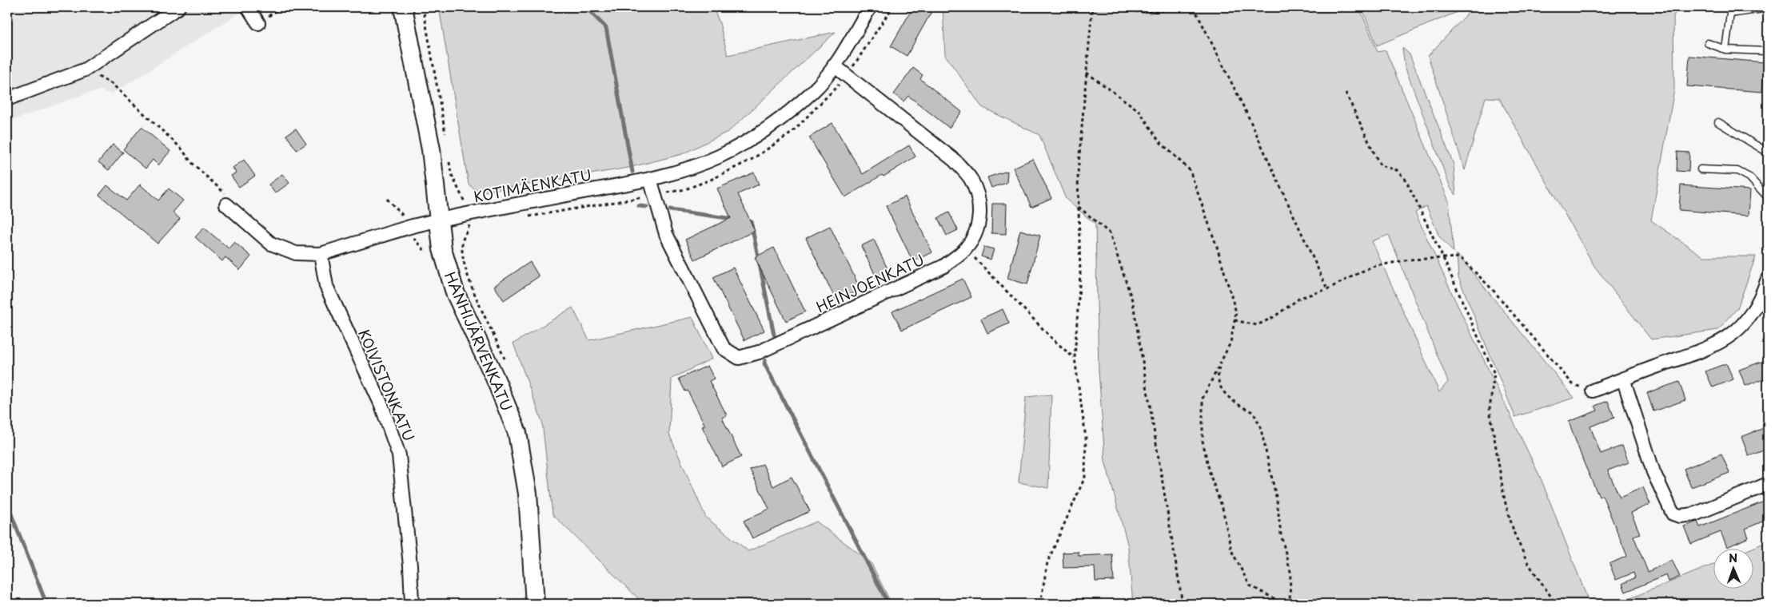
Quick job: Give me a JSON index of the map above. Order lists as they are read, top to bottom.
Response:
{
  "streets": {
    "street": [
      "KOTIMÄENKATU",
      "HEINJOENKATU",
      "HANHIJÄRVENKATU",
      "KOIVISTONKATU"
    ]
  },
  "crossings": [
    ["KOTIMÄENKATU", "HEINJOENKATU"],
    ["KOTIMÄENKATU", "HANHIJÄRVENKATU"],
    ["KOTIMÄENKATU", "KOIVISTONKATU"]
  ],
  "north": "top"
}
